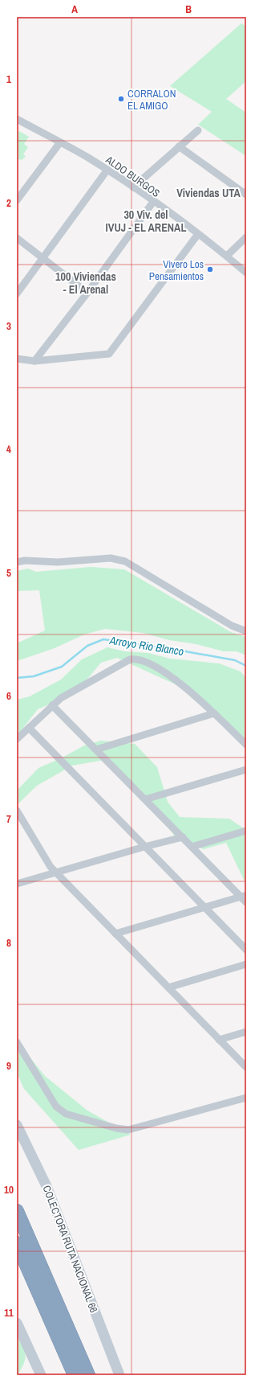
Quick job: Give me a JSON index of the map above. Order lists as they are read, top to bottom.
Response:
{
  "streets": {
    "street": ["ALDO BURGOS", "COLECTORA RUTA NACIONAL 66"]
  },
  "districts": ["Viviendas UTA", "30 Viv. del IVUJ - EL ARENAL", "100 Viviendas - El Arenal"],
  "water": ["Arroyo Rio Blanco"],
  "places": ["CORRALON EL AMIGO", "Vivero Los Pensamientos"],
  "grid": {
    "columns": ["A", "B"],
    "rows": [
      "1",
      "2",
      "3",
      "4",
      "5",
      "6",
      "7",
      "8",
      "9",
      "10",
      "11"
    ]
  }
}
